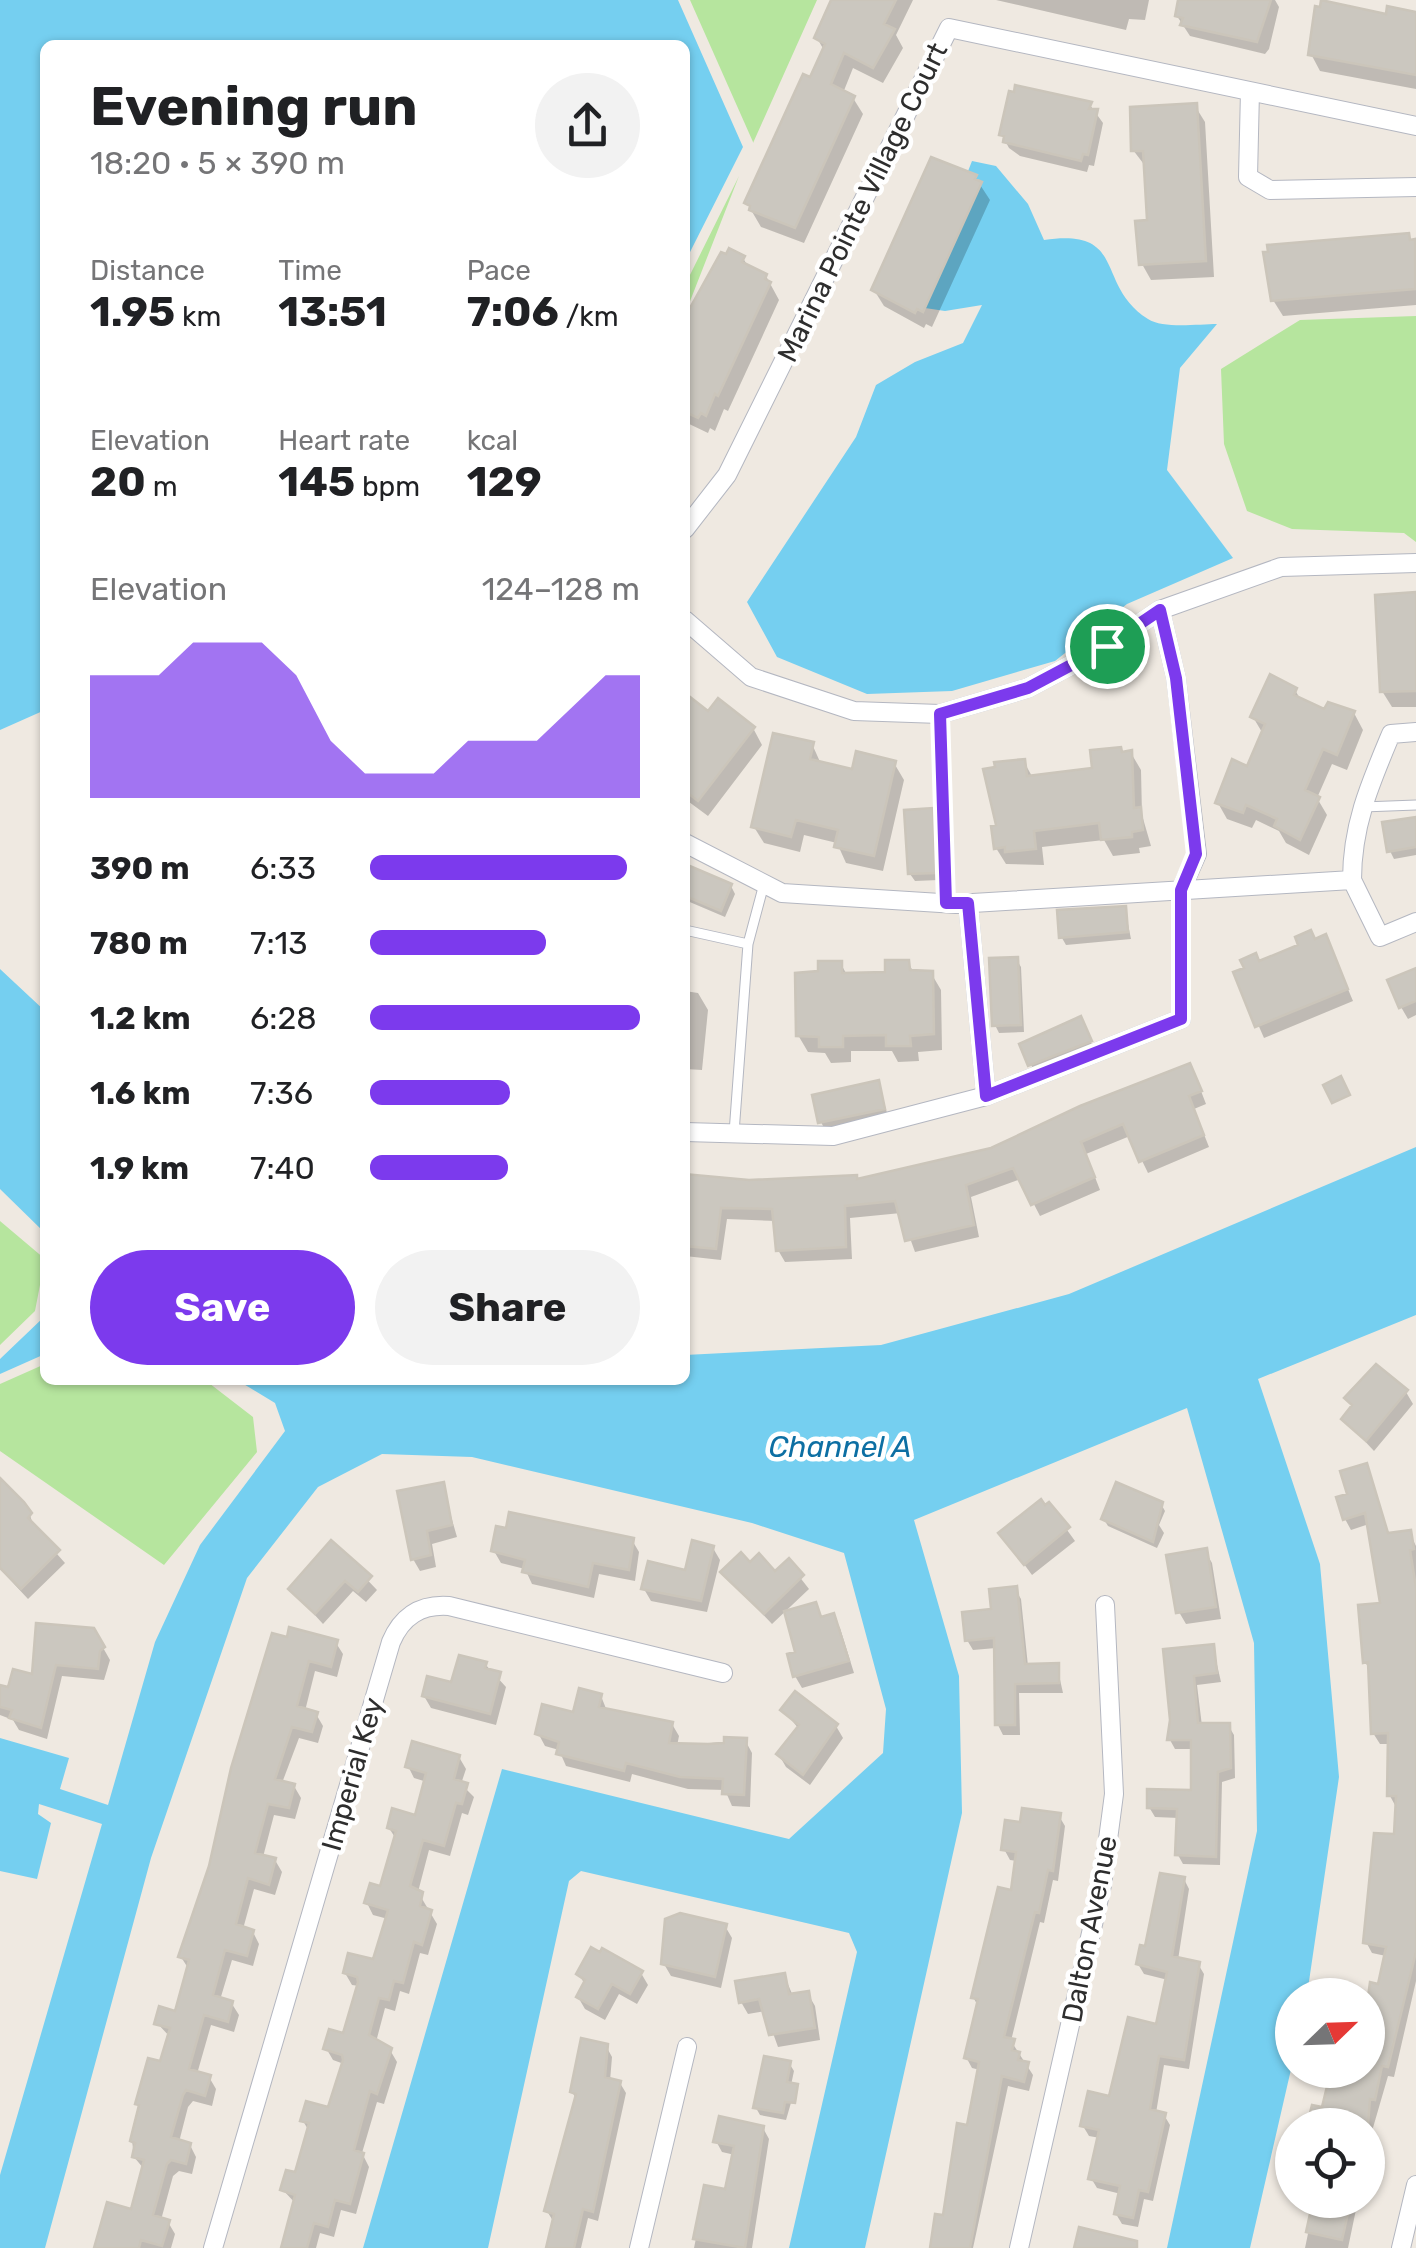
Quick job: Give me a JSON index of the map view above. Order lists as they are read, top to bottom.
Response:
{
  "streets": {
    "street": ["Marina Pointe Village Court", "Imperial Key", "Dalton Avenue"]
  },
  "water": ["Channel A"],
  "north": "top right",
  "page": {
    "heading": ["Evening run", "18:20 · 5 × 390 m"],
    "stats": [
      ["Distance", "1.95 km"],
      ["Time", "13:51"],
      ["Pace", "7:06 /km"],
      ["Elevation", "20 m"],
      ["Heart rate", "145 bpm"],
      ["kcal", "129"]
    ],
    "chart": ["Elevation", "124–128 m"],
    "list": [
      {
        "name": "390 m",
        "note": "6:33"
      },
      {
        "name": "780 m",
        "note": "7:13"
      },
      {
        "name": "1.2 km",
        "note": "6:28"
      },
      {
        "name": "1.6 km",
        "note": "7:36"
      },
      {
        "name": "1.9 km",
        "note": "7:40"
      }
    ],
    "buttons": ["Save", "Share"]
  }
}
